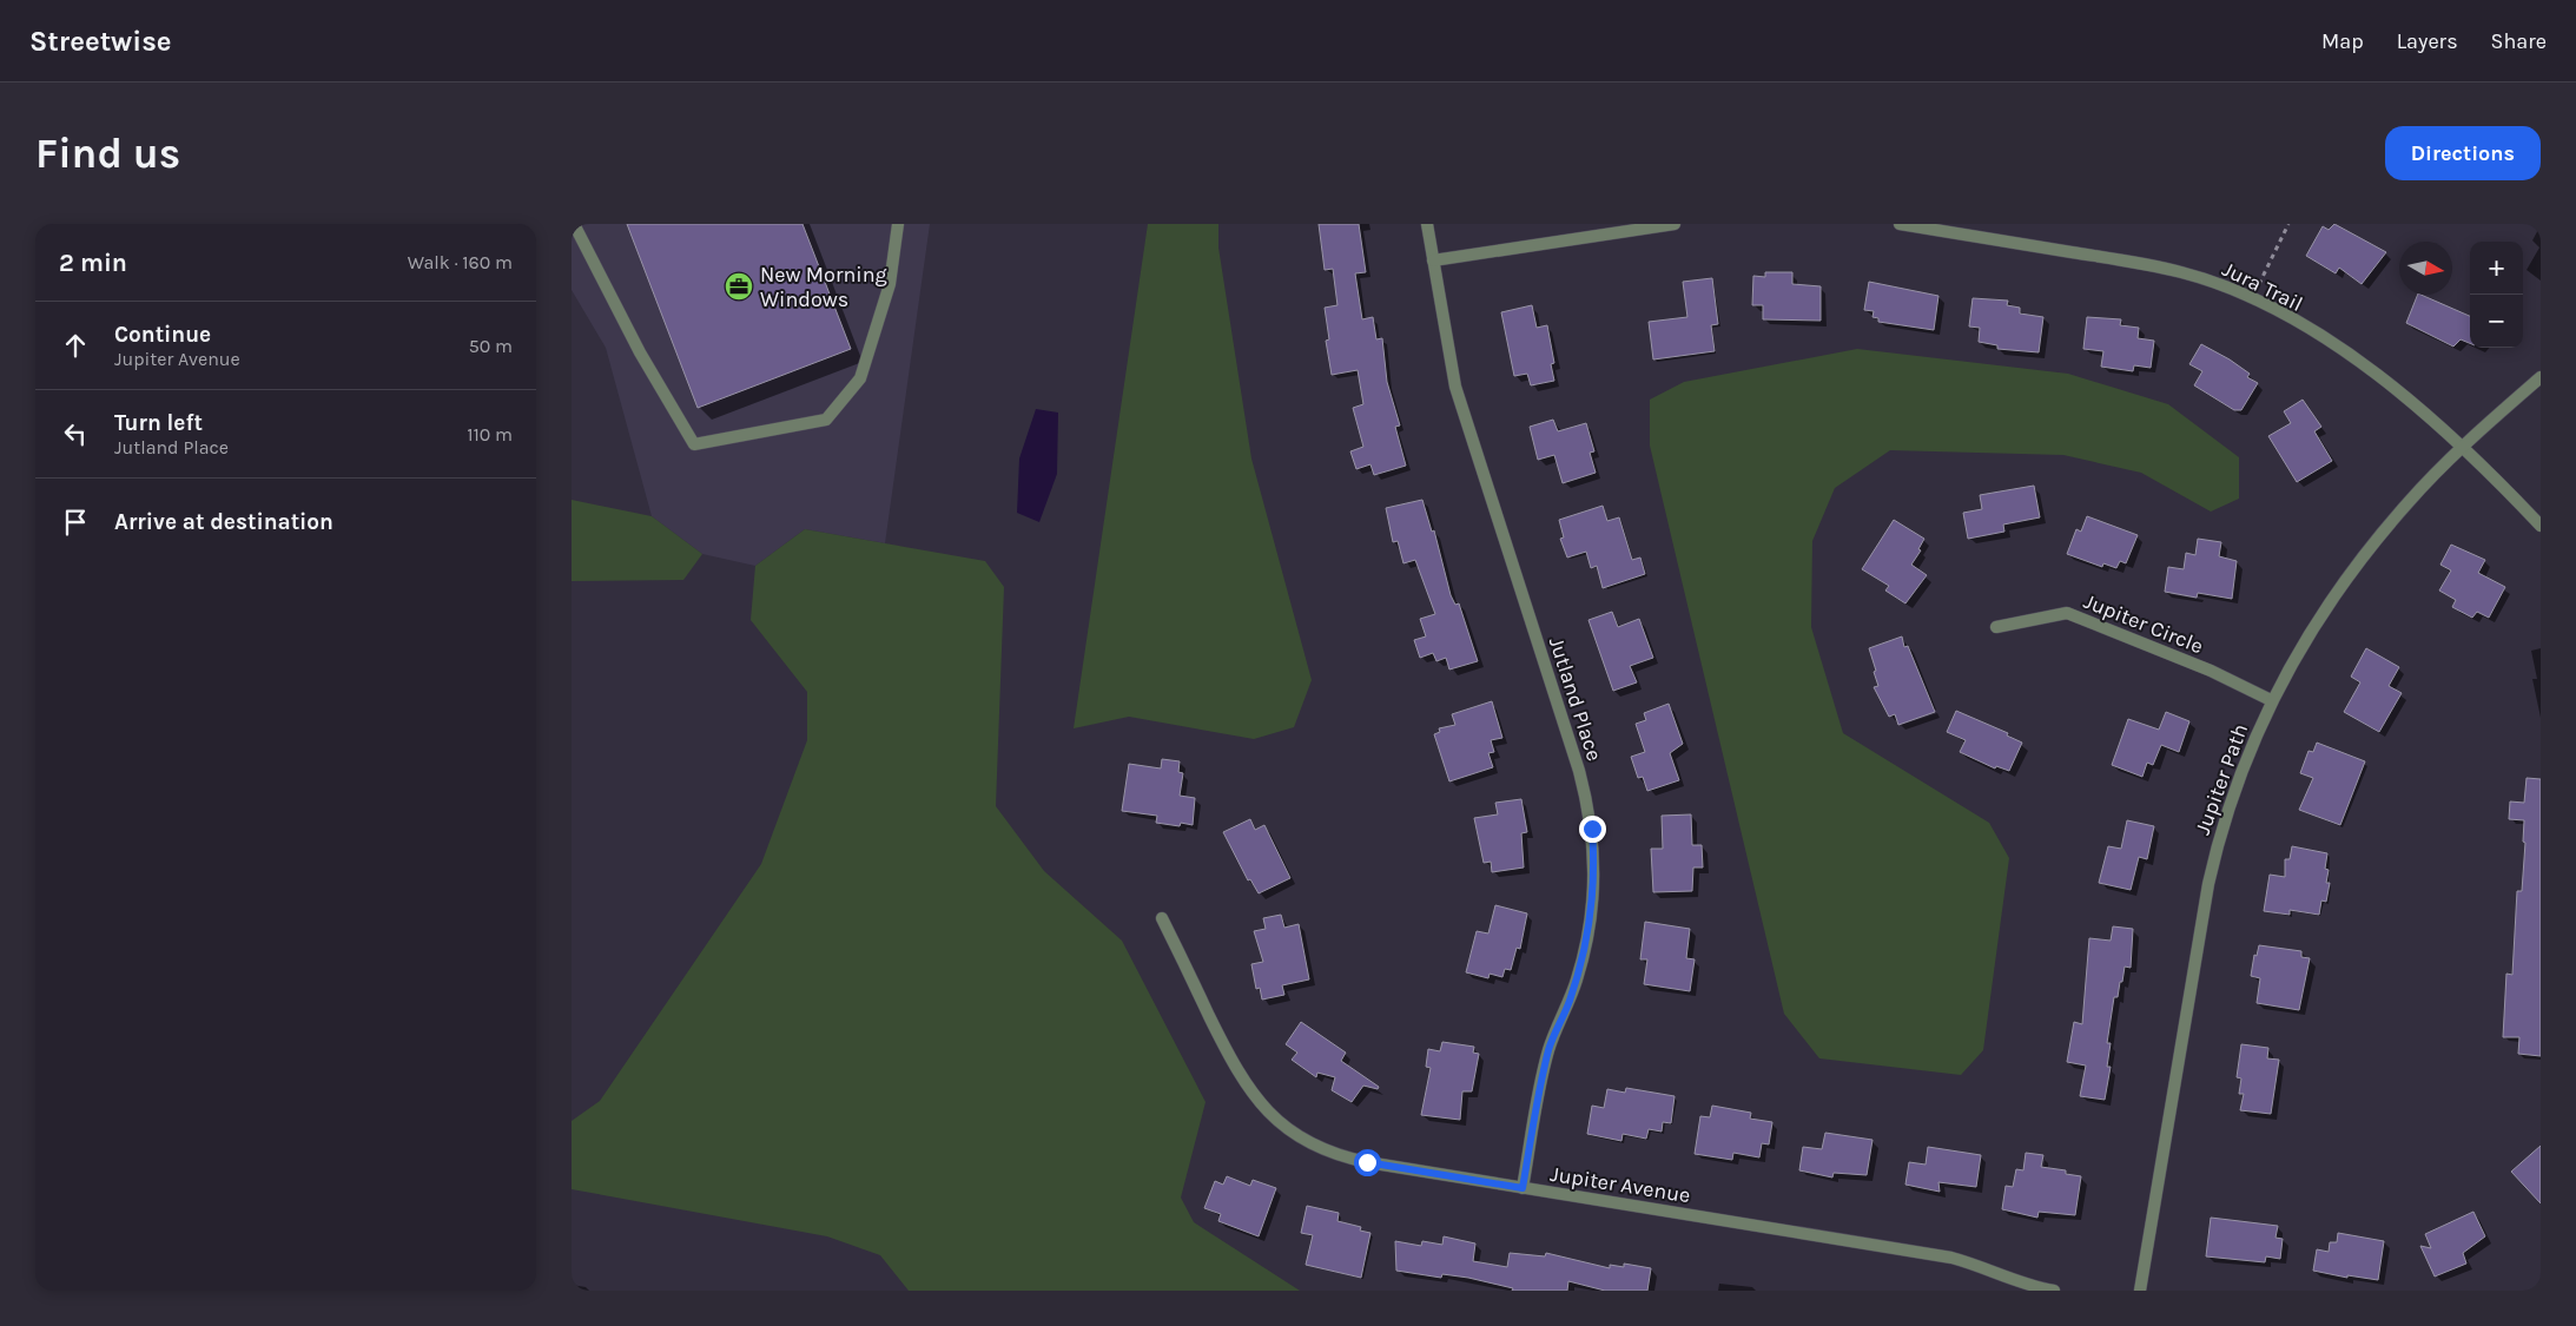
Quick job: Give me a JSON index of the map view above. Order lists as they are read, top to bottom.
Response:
{
  "streets": {
    "street": [
      "Jura Trail",
      "Jupiter Circle",
      "Jutland Place",
      "Jupiter Path",
      "Jupiter Avenue"
    ]
  },
  "crossings": [
    ["Jura Trail", "Jupiter Path"],
    ["Jupiter Circle", "Jupiter Path"],
    ["Jutland Place", "Jupiter Avenue"]
  ],
  "places": {
    "office": ["New Morning Windows"]
  },
  "north": "right",
  "page": {
    "header": "Streetwise",
    "nav": ["Map", "Layers", "Share"],
    "buttons": "Directions",
    "title": "Find us",
    "heading": ["2 min", "Walk · 160 m"],
    "map_buttons": ["+", "−"],
    "list": [
      ["Continue", "Jupiter Avenue", "50 m"],
      ["Turn left", "Jutland Place", "110 m"],
      "Arrive at destination"
    ]
  }
}
